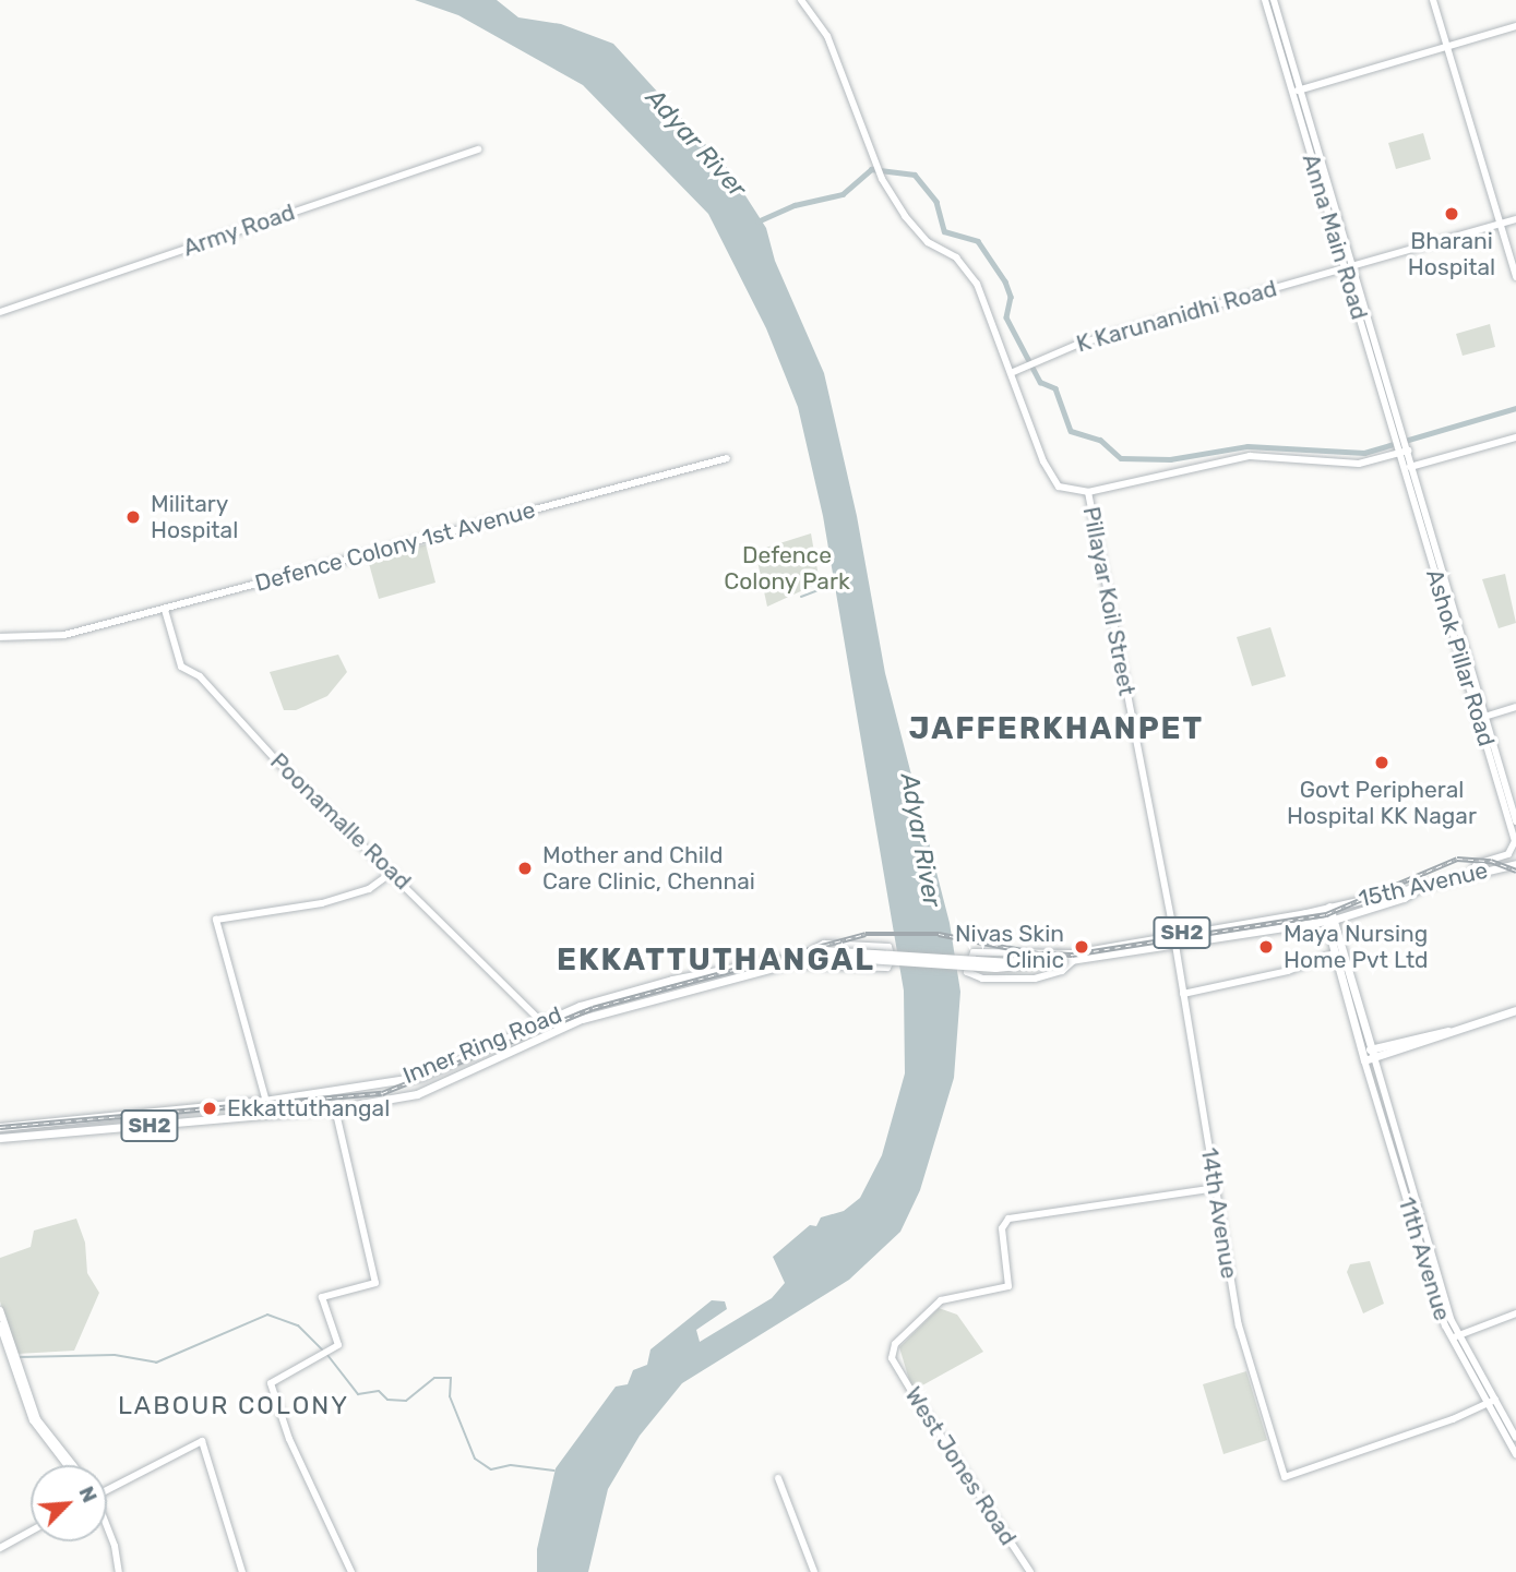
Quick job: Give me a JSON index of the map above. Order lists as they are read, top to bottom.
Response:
{
  "streets": {
    "main road": ["15th Avenue", "SH2", "Inner Ring Road"],
    "street": [
      "Army Road",
      "Anna Main Road",
      "K Karunanidhi Road",
      "Defence Colony 1st Avenue",
      "Pillayar Koil Street",
      "Ashok Pillar Road",
      "Poonamalle Road",
      "14th Avenue",
      "11th Avenue",
      "West Jones Road"
    ]
  },
  "crossings": [
    ["Anna Main Road", "K Karunanidhi Road"],
    ["Anna Main Road", "Ashok Pillar Road"],
    ["Defence Colony 1st Avenue", "Poonamalle Road"],
    ["Pillayar Koil Street", "SH2"],
    ["Poonamalle Road", "Inner Ring Road"],
    ["15th Avenue", "SH2"],
    ["SH2", "Inner Ring Road"],
    ["SH2", "14th Avenue"],
    ["14th Avenue", "11th Avenue"],
    ["14th Avenue", "West Jones Road"]
  ],
  "districts": ["JAFFERKHANPET", "EKKATTUTHANGAL", "LABOUR COLONY"],
  "water": ["Adyar River"],
  "parks": ["Defence Colony Park"],
  "places": [
    "Bharani Hospital",
    "Military Hospital",
    "Govt Peripheral Hospital KK Nagar",
    "Mother and Child Care Clinic, Chennai",
    "Nivas Skin Clinic",
    "Maya Nursing Home Pvt Ltd",
    "Ekkattuthangal"
  ],
  "north": "top right"
}
